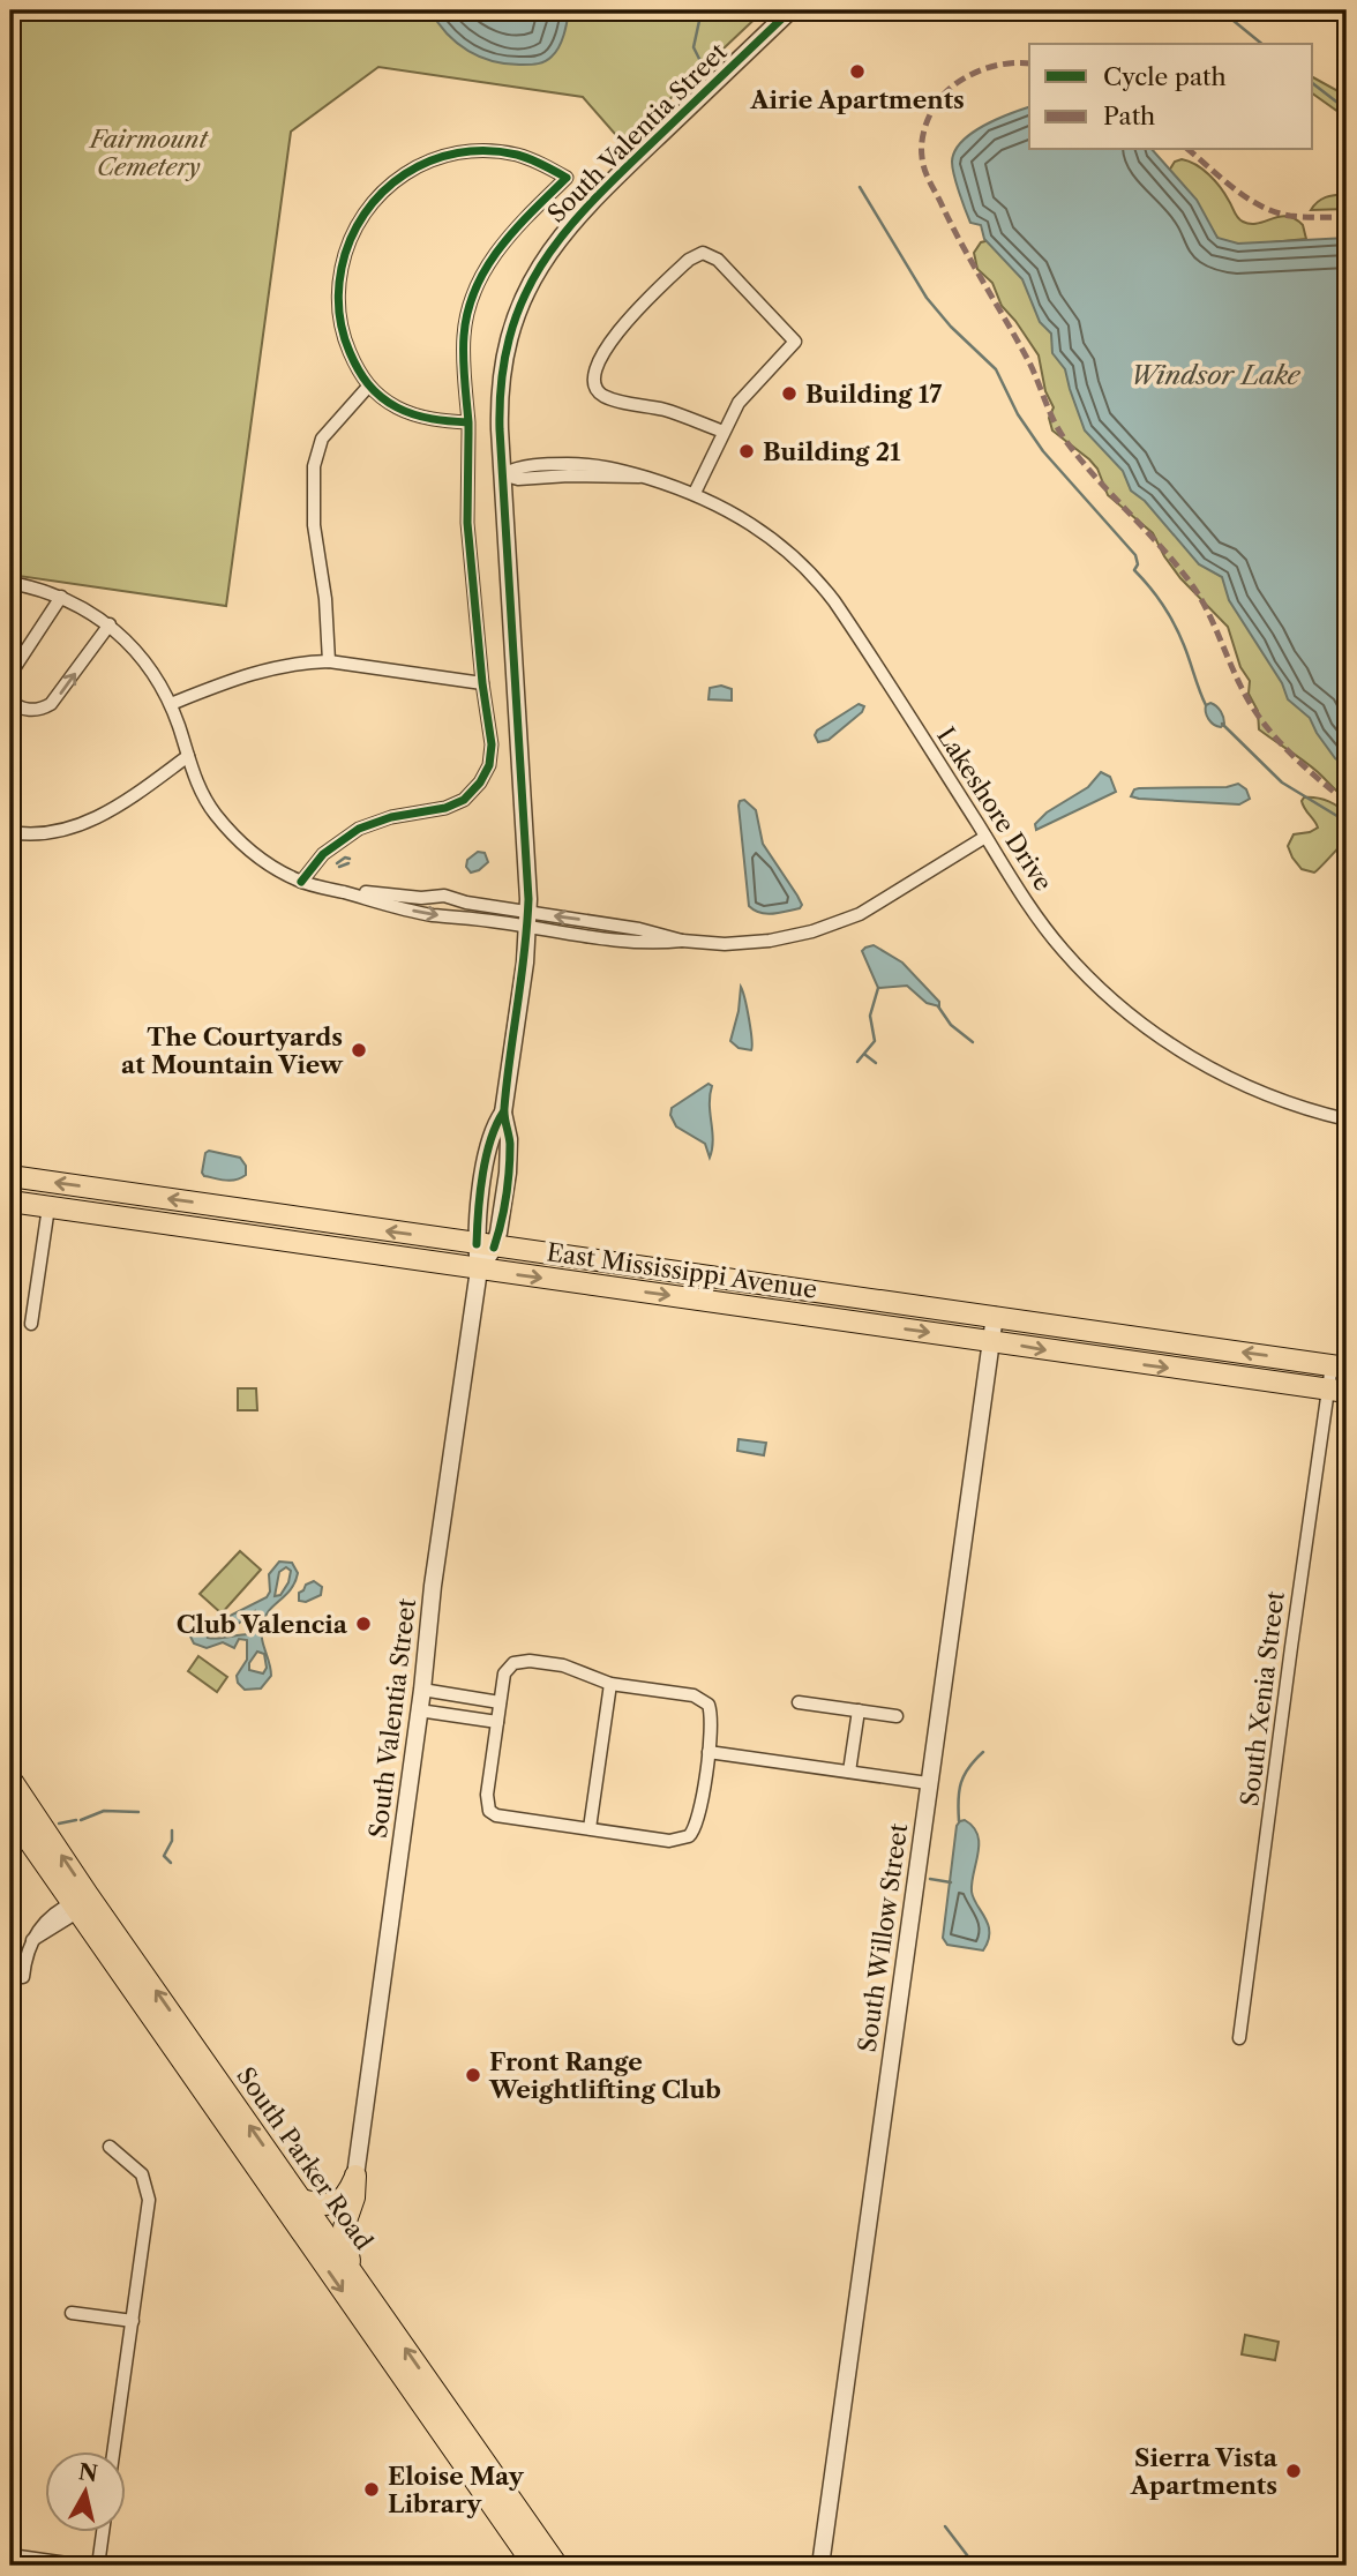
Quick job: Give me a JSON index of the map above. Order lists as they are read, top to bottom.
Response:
{
  "streets": {
    "main road": ["East Mississippi Avenue", "South Parker Road"],
    "street": [
      "South Valentia Street",
      "Lakeshore Drive",
      "South Xenia Street",
      "South Willow Street"
    ]
  },
  "crossings": [
    ["South Valentia Street", "Lakeshore Drive"],
    ["South Valentia Street", "East Mississippi Avenue"],
    ["East Mississippi Avenue", "South Xenia Street"],
    ["East Mississippi Avenue", "South Willow Street"]
  ],
  "water": ["Windsor Lake"],
  "parks": ["Fairmount Cemetery"],
  "places": [
    "Airie Apartments",
    "Building 17",
    "Building 21",
    "The Courtyards at Mountain View",
    "Club Valencia",
    "Front Range Weightlifting Club",
    "Sierra Vista Apartments",
    "Eloise May Library"
  ],
  "legend": ["Cycle path", "Path"],
  "north": "top"
}
